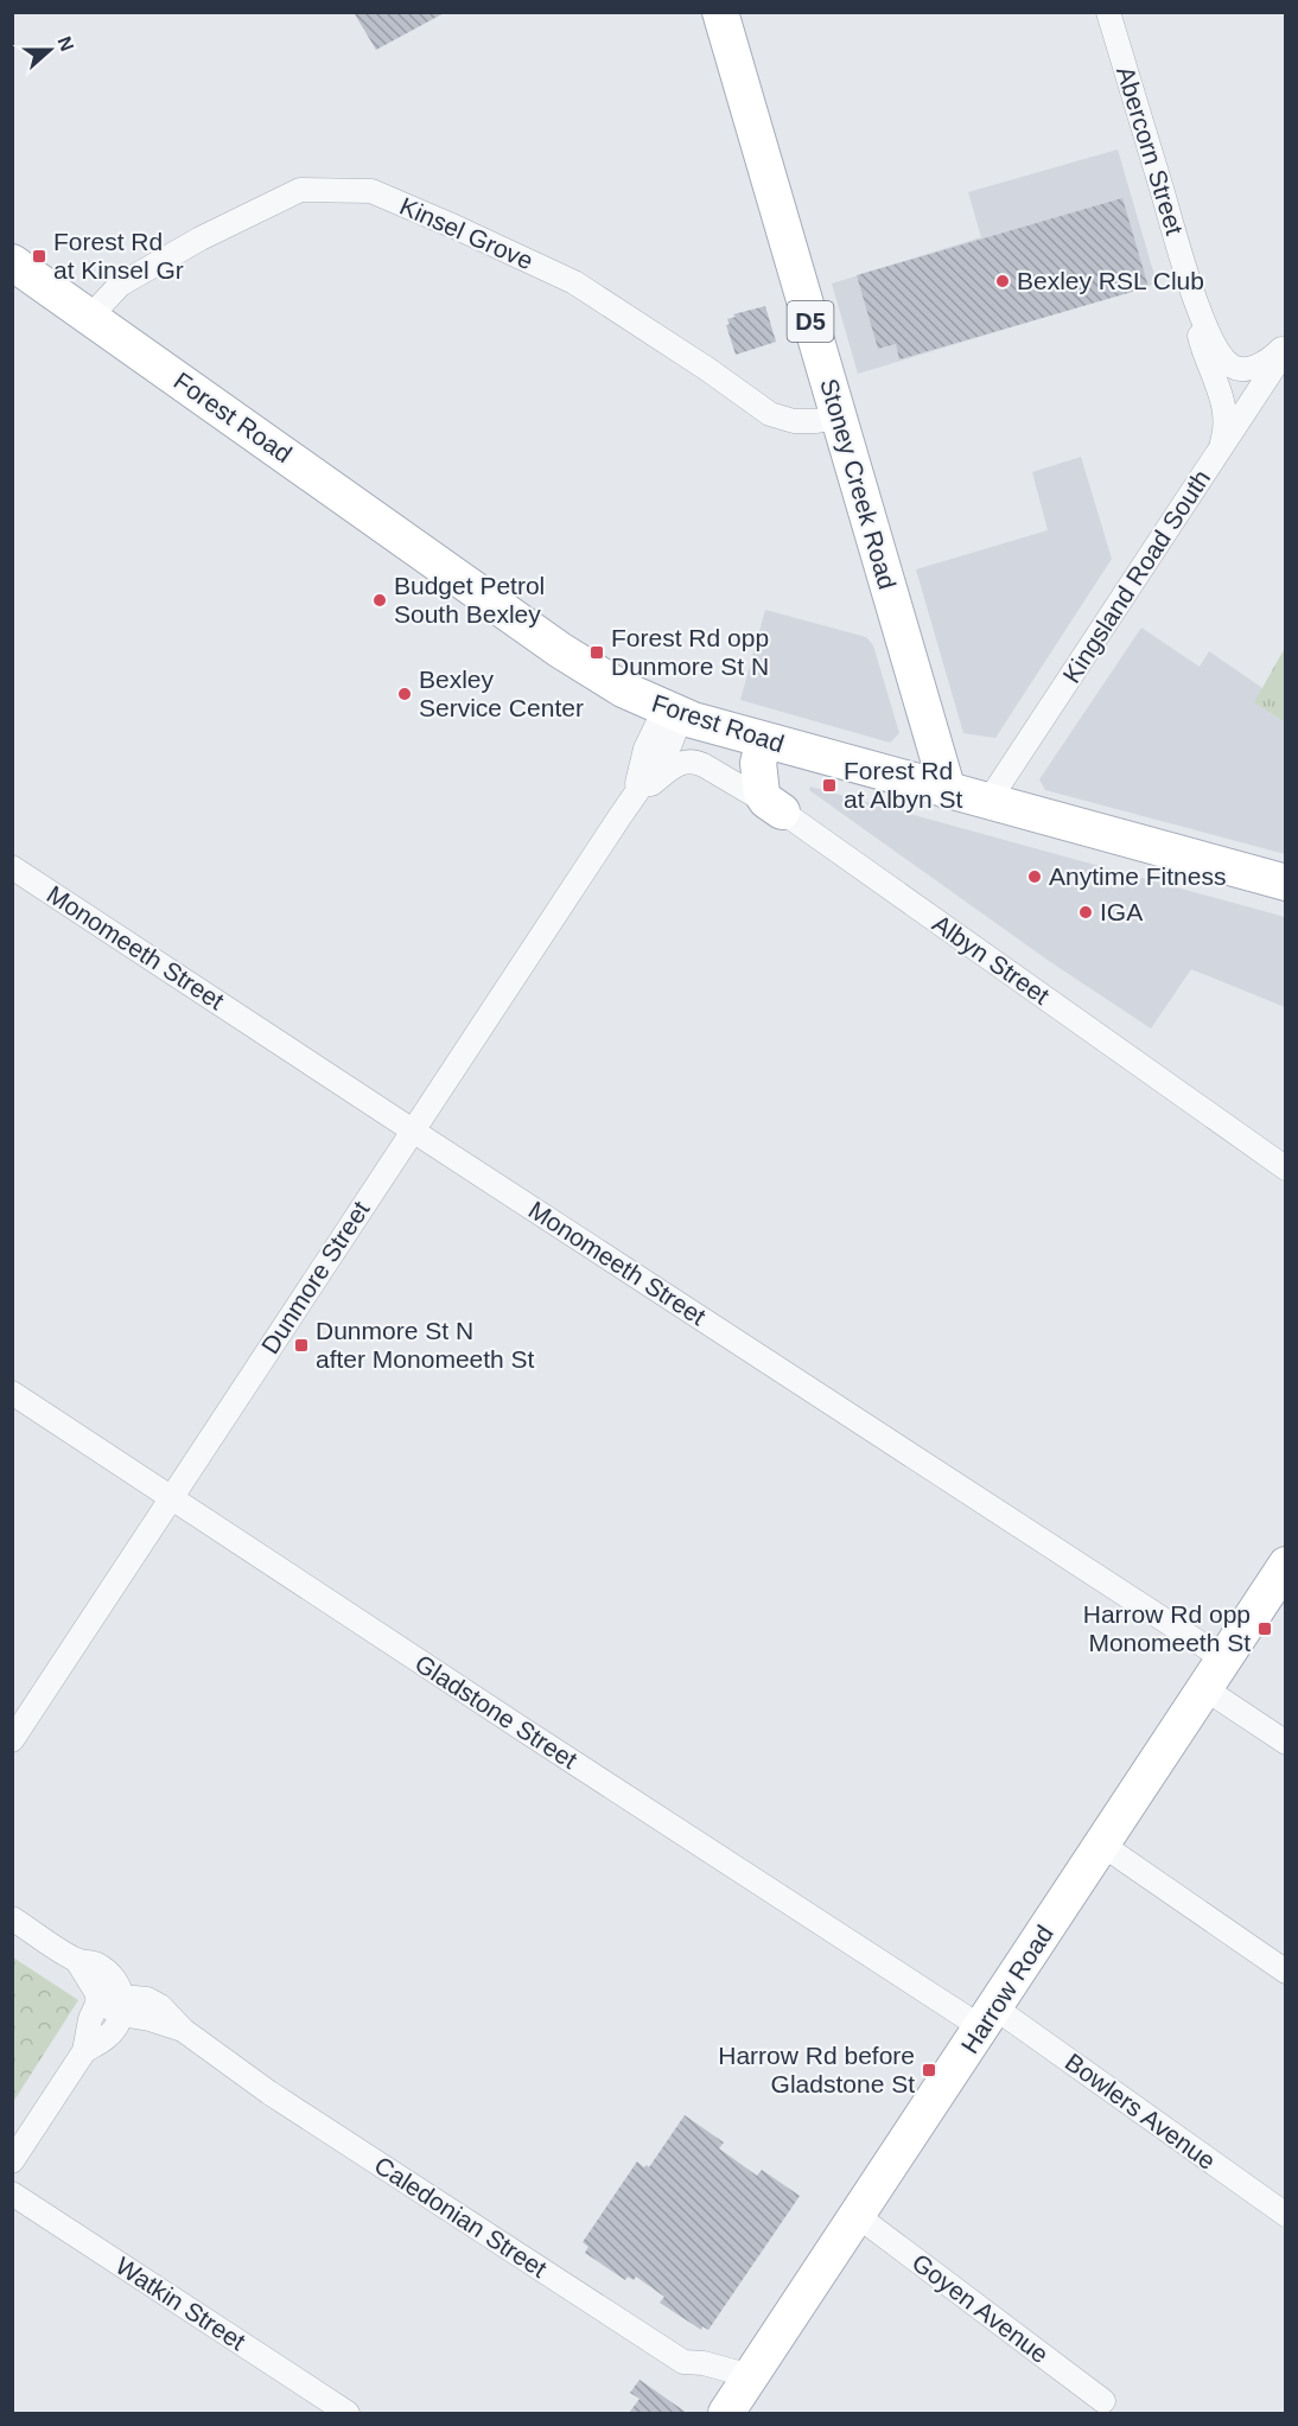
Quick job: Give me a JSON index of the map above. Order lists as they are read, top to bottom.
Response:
{
  "streets": {
    "main road": [
      "D5",
      "Forest Road",
      "Stoney Creek Road",
      "Harrow Road"
    ],
    "street": [
      "Abercorn Street",
      "Kinsel Grove",
      "Kingsland Road South",
      "Monomeeth Street",
      "Albyn Street",
      "Dunmore Street",
      "Gladstone Street",
      "Bowlers Avenue",
      "Caledonian Street",
      "Watkin Street",
      "Goyen Avenue"
    ]
  },
  "crossings": [
    ["Abercorn Street", "Kingsland Road South"],
    ["Kinsel Grove", "Forest Road"],
    ["Kinsel Grove", "Stoney Creek Road"],
    ["Forest Road", "Stoney Creek Road"],
    ["Forest Road", "Kingsland Road South"],
    ["Forest Road", "Dunmore Street"],
    ["Monomeeth Street", "Dunmore Street"],
    ["Monomeeth Street", "Harrow Road"],
    ["Albyn Street", "Dunmore Street"],
    ["Dunmore Street", "Gladstone Street"],
    ["Gladstone Street", "Harrow Road"],
    ["Gladstone Street", "Bowlers Avenue"],
    ["Harrow Road", "Bowlers Avenue"],
    ["Harrow Road", "Caledonian Street"],
    ["Harrow Road", "Goyen Avenue"]
  ],
  "places": {
    "transit": [
      "Forest Rd at Kinsel Gr",
      "Forest Rd opp Dunmore St N",
      "Forest Rd at Albyn St",
      "Dunmore St N after Monomeeth St",
      "Harrow Rd opp Monomeeth St",
      "Harrow Rd before Gladstone St"
    ],
    "other": [
      "Bexley RSL Club",
      "Budget Petrol South Bexley",
      "Bexley Service Center",
      "Anytime Fitness",
      "IGA"
    ]
  },
  "north": "right"
}
